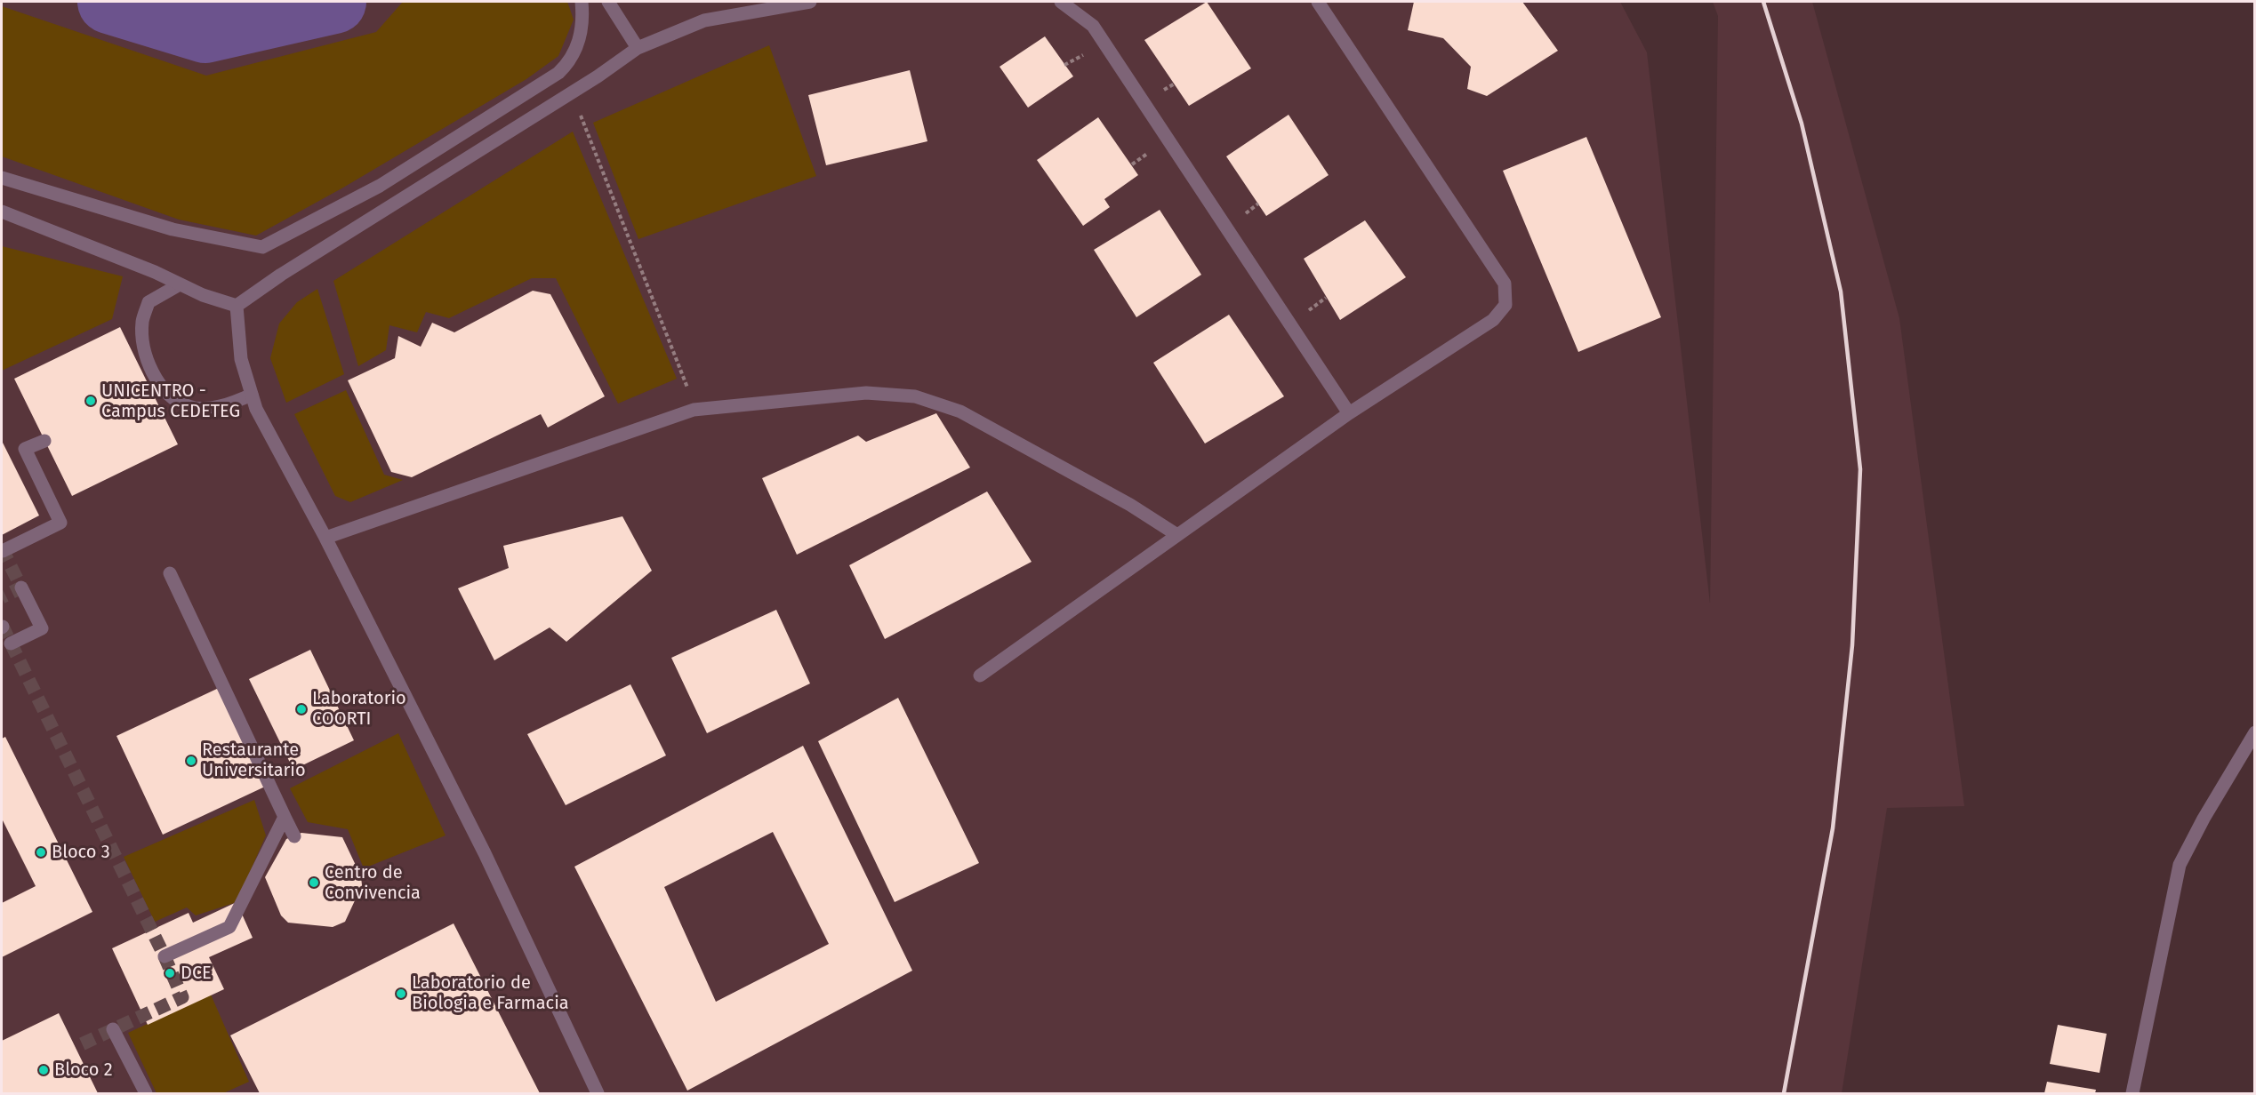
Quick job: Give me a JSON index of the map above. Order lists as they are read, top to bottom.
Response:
{
  "places": [
    "UNICENTRO - Campus CEDETEG",
    "Laboratorio COORTI",
    "Restaurante Universitario",
    "Bloco 3",
    "Centro de Convivencia",
    "DCE",
    "Laboratorio de Biologia e Farmacia",
    "Bloco 2"
  ]
}
